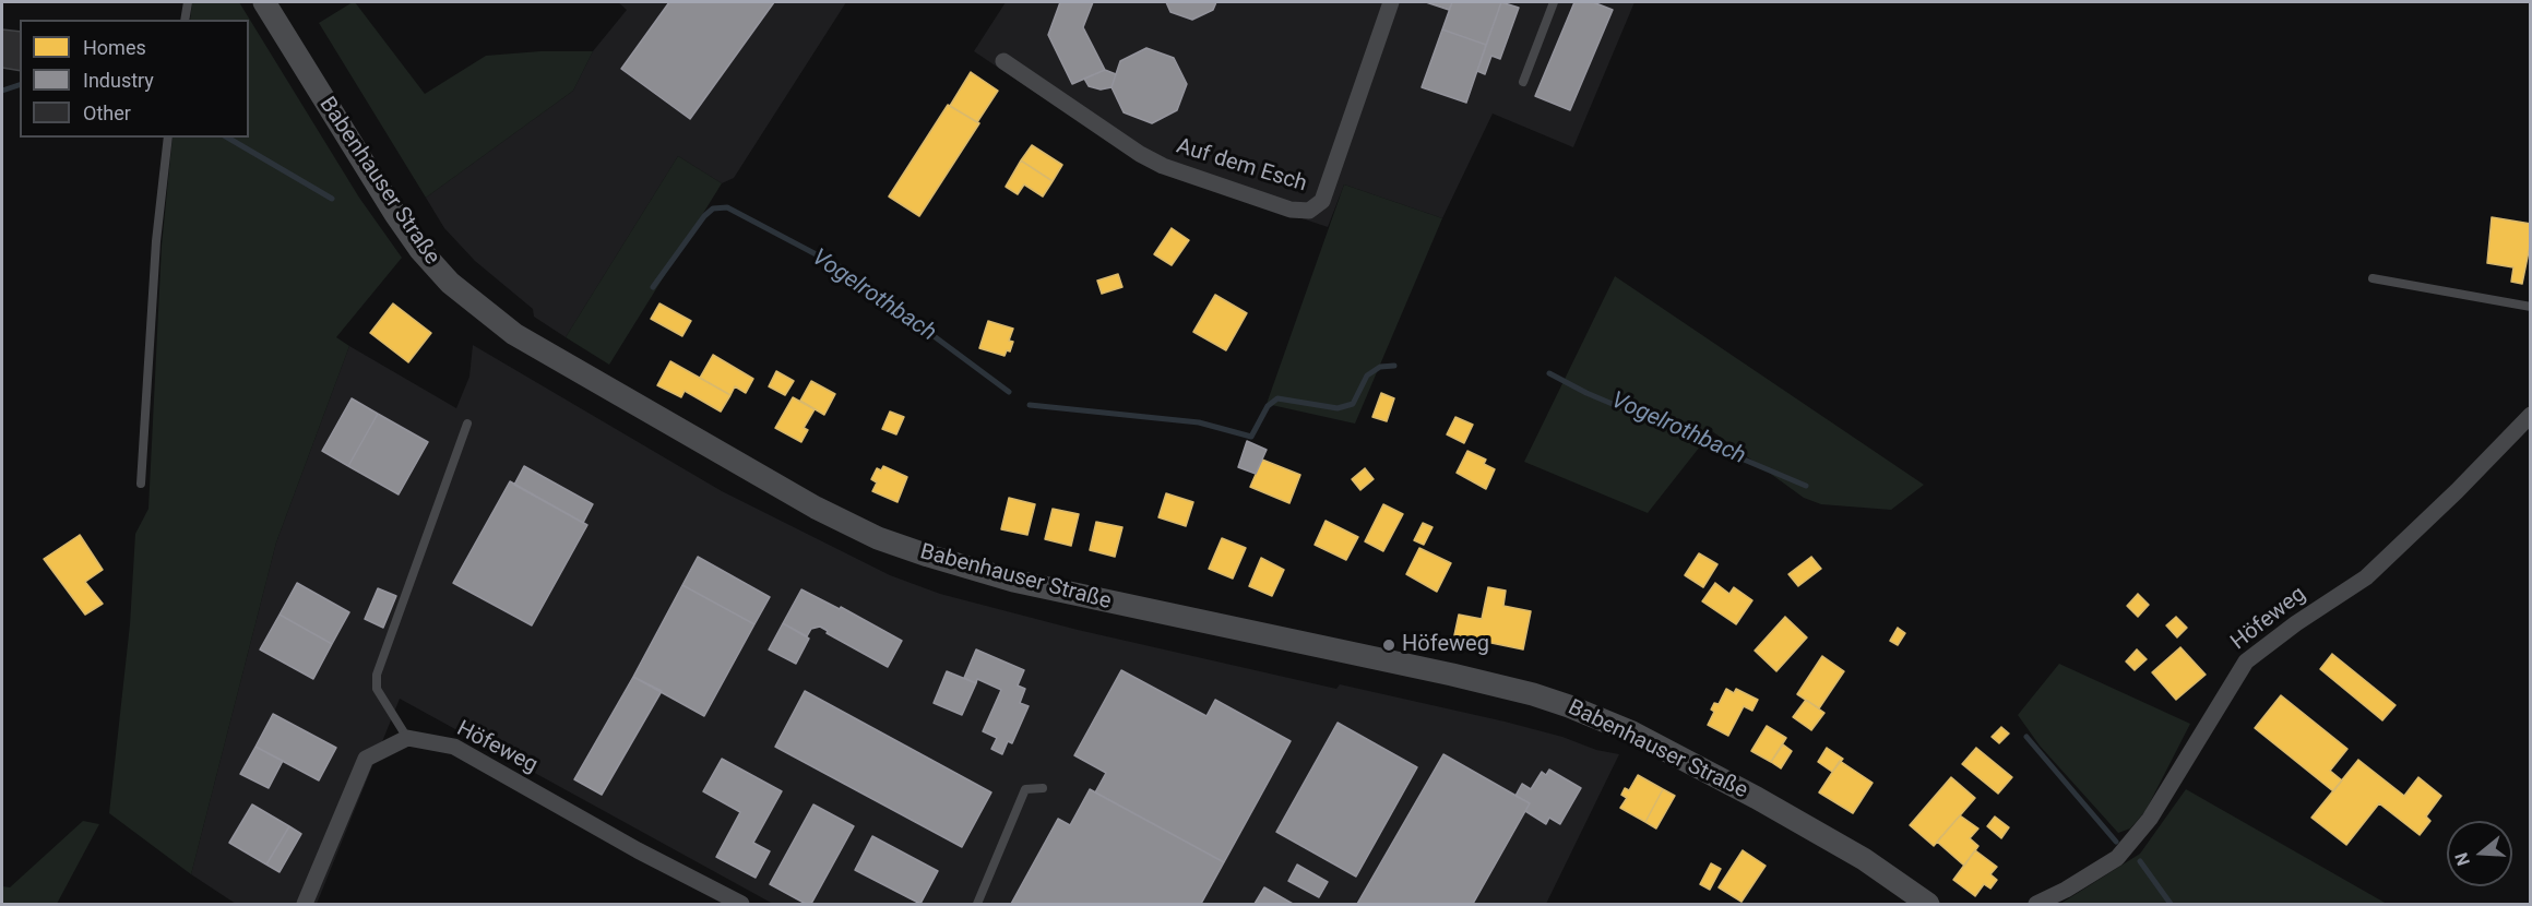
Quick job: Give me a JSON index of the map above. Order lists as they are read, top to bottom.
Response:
{
  "streets": {
    "main road": ["Babenhauser Straße"],
    "street": ["Auf dem Esch", "Höfeweg"]
  },
  "water": ["Vogelrothbach"],
  "places": ["Höfeweg"],
  "legend": ["Homes", "Industry", "Other"],
  "north": "left"
}
